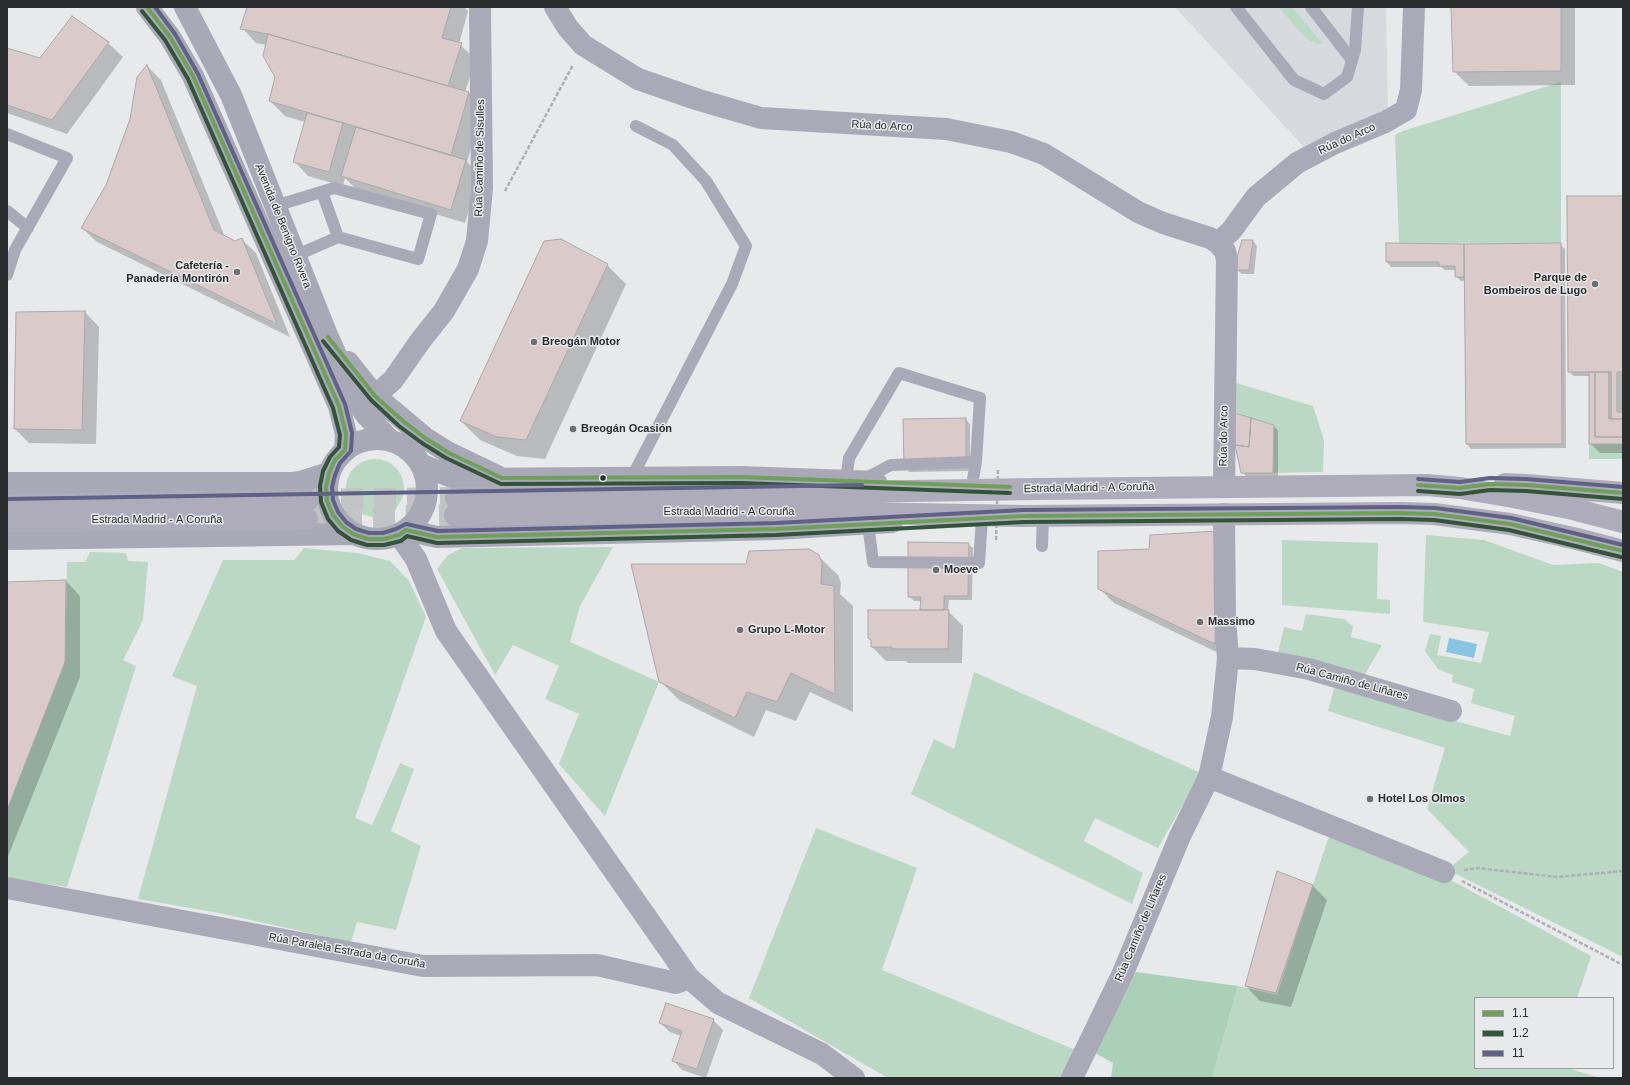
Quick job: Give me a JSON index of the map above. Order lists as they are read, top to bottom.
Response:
{
  "streets": {
    "highway": ["Estrada Madrid - A Coruña"],
    "main road": ["Avenida de Benigno Rivera"],
    "street": [
      "Rúa do Arco",
      "Rúa Camiño de Sisulles",
      "Rúa Camiño de Liñares",
      "Rúa Paralela Estrada da Coruña"
    ]
  },
  "crossings": [
    ["Rúa do Arco", "Estrada Madrid - A Coruña"],
    ["Estrada Madrid - A Coruña", "Rúa Camiño de Liñares"]
  ],
  "places": [
    "Cafetería - Panadería Montirón",
    "Parque de Bombeiros de Lugo",
    "Breogán Motor",
    "Breogán Ocasión",
    "Moeve",
    "Massimo",
    "Grupo L-Motor",
    "Hotel Los Olmos"
  ],
  "lines": ["transit line 1.1", "transit line 11", "transit line 1.2"],
  "legend": ["1.1", "1.2", "11"]
}
